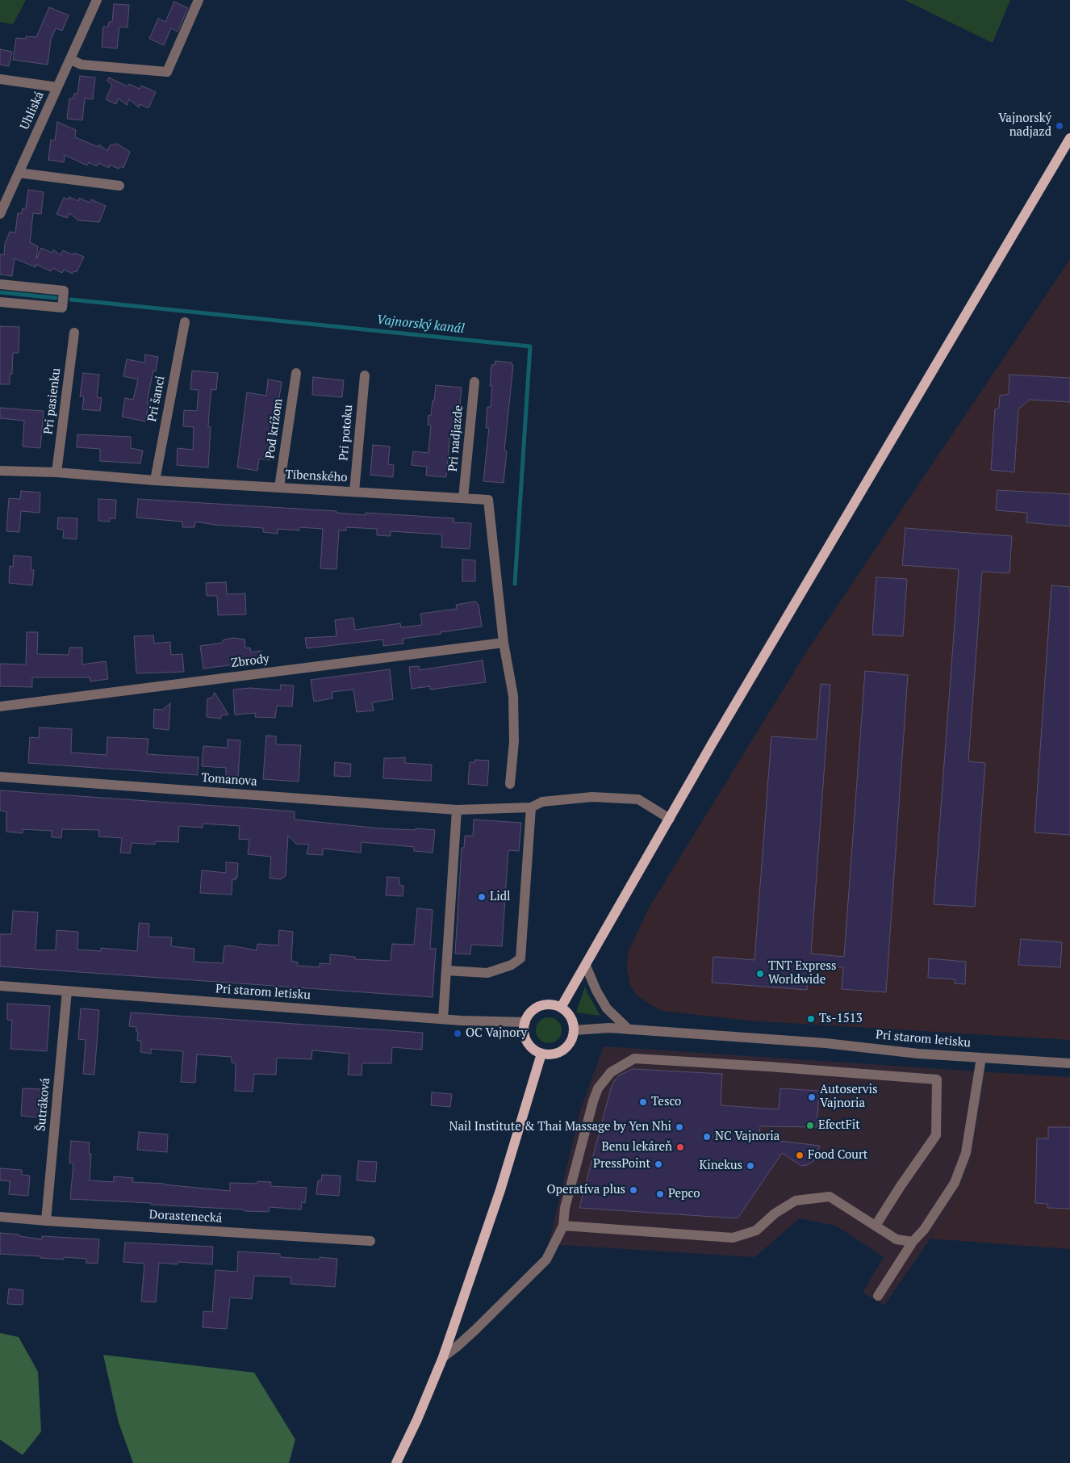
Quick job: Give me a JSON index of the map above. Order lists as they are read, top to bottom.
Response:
{
  "streets": {
    "street": [
      "Uhliská",
      "Pri šanci",
      "Pri pasienku",
      "Pod krížom",
      "Pri potoku",
      "Pri nadjazde",
      "Tibenského",
      "Zbrody",
      "Tomanova",
      "Pri starom letisku",
      "Šutráková",
      "Dorastenecká"
    ]
  },
  "crossings": [
    ["Pri šanci", "Tibenského"],
    ["Pri pasienku", "Tibenského"],
    ["Pod krížom", "Tibenského"],
    ["Pri potoku", "Tibenského"],
    ["Pri nadjazde", "Tibenského"],
    ["Tibenského", "Zbrody"],
    ["Pri starom letisku", "Šutráková"],
    ["Šutráková", "Dorastenecká"]
  ],
  "water": ["Vajnorský kanál"],
  "places": [
    "Vajnorský nadjazd",
    "Lidl",
    "TNT Express Worldwide",
    "Ts-1513",
    "OC Vajnory",
    "Autoservis Vajnoria",
    "Tesco",
    "EfectFit",
    "Nail Institute & Thai Massage by Yen Nhi",
    "NC Vajnoria",
    "Benu lekáreň",
    "Food Court",
    "PressPoint",
    "Kinekus",
    "Operatíva plus",
    "Pepco"
  ]
}
